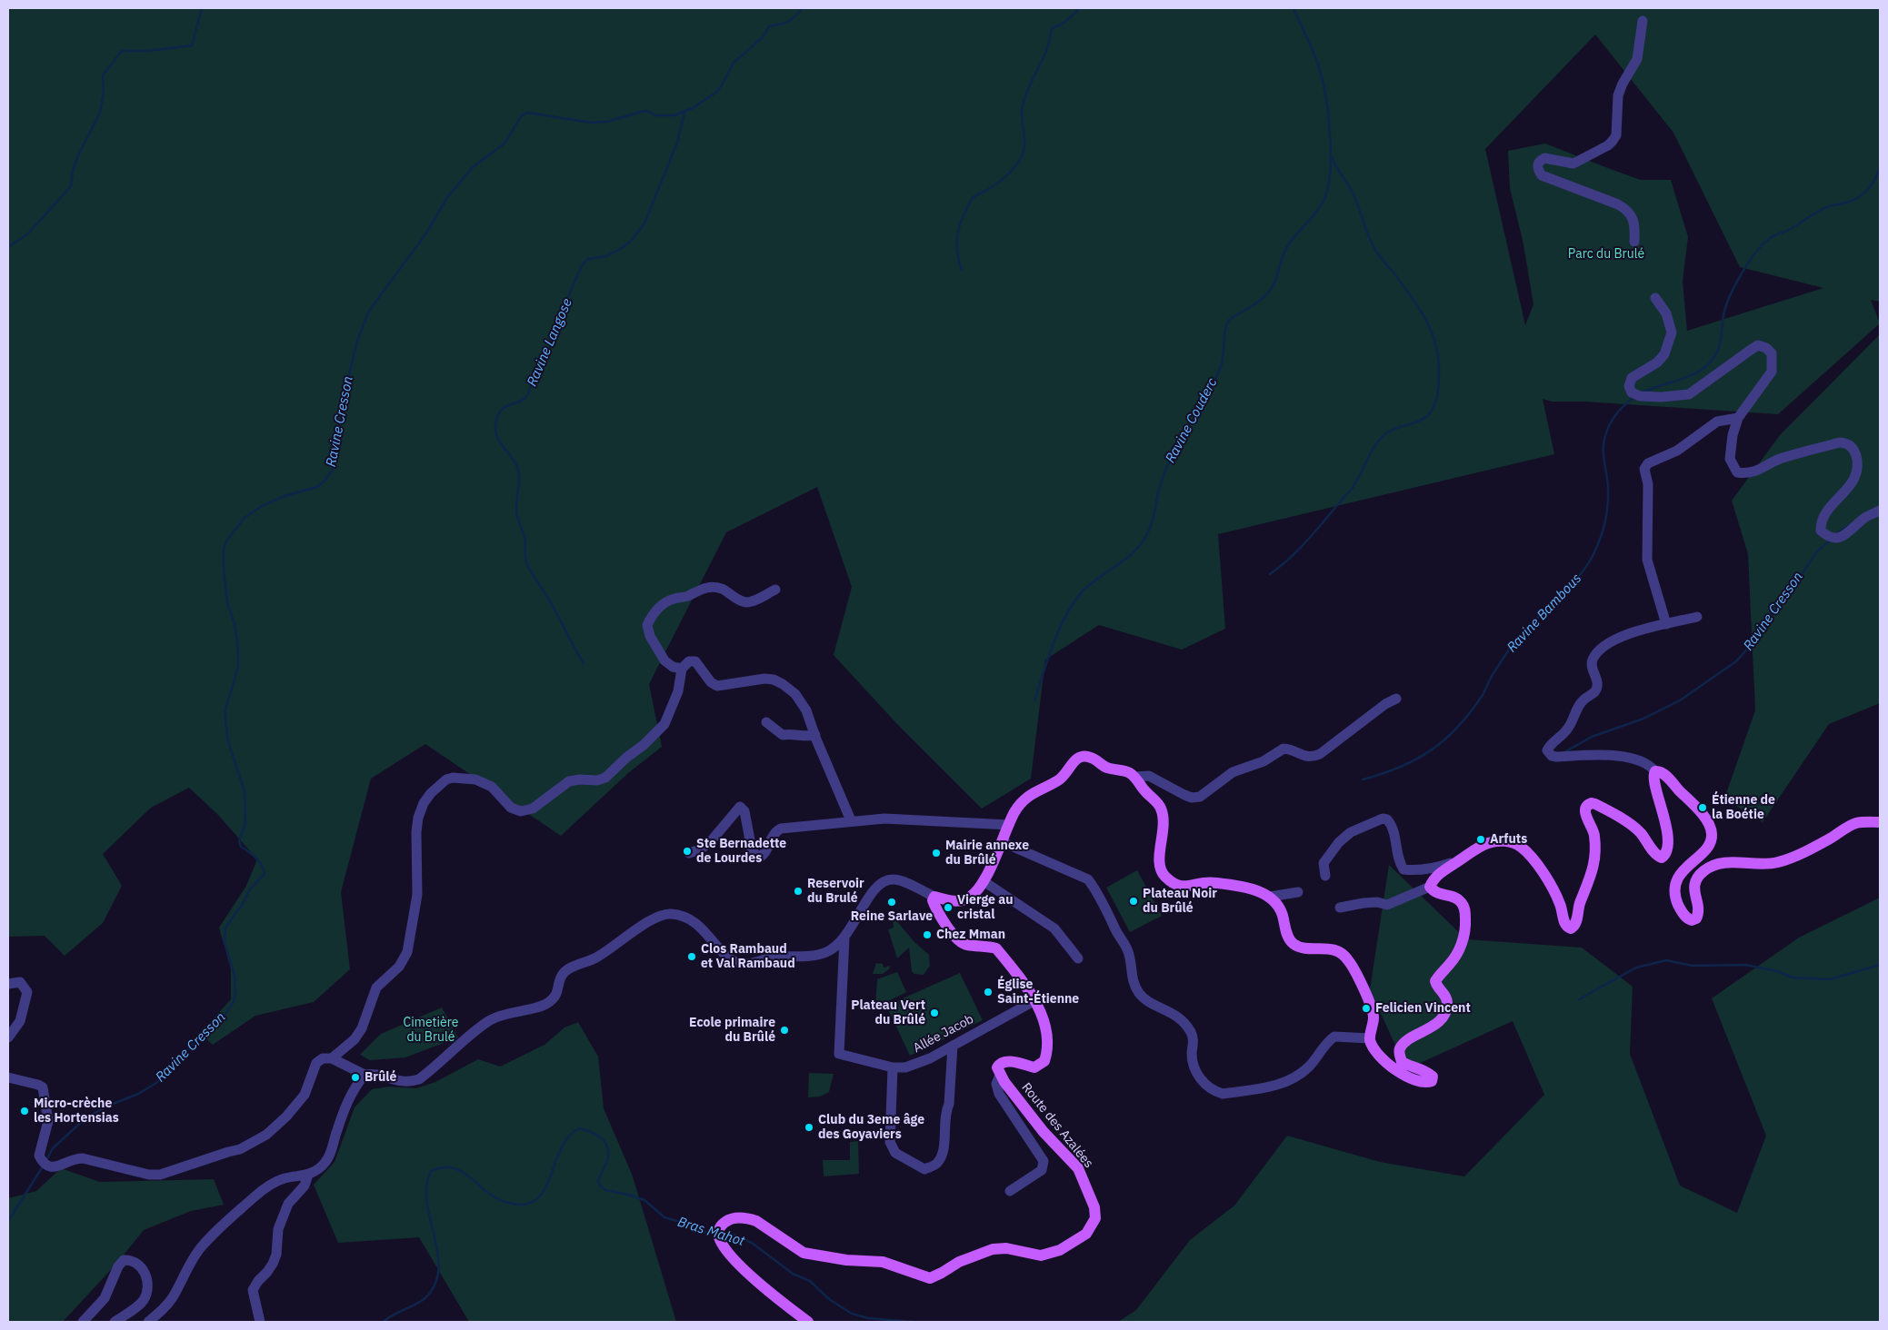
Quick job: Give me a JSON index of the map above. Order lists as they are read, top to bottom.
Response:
{
  "streets": {
    "main road": ["Route des Azalées"],
    "street": ["Allée Jacob"]
  },
  "crossings": [
    ["Allée Jacob", "Route des Azalées"]
  ],
  "water": [
    "Ravine Langose",
    "Ravine Couderc",
    "Ravine Cresson",
    "Ravine Bambous",
    "Bras Mahot"
  ],
  "parks": ["Parc du Brulé", "Cimetière du Brulé"],
  "places": [
    "Étienne de la Boétie",
    "Arfuts",
    "Ste Bernadette de Lourdes",
    "Mairie annexe du Brûlé",
    "Reservoir du Brulé",
    "Plateau Noir du Brûlé",
    "Reine Sarlave",
    "Vierge au cristal",
    "Chez Mman",
    "Clos Rambaud et Val Rambaud",
    "Église Saint-Étienne",
    "Felicien Vincent",
    "Plateau Vert du Brûlé",
    "Ecole primaire du Brûlé",
    "Brûlé",
    "Micro-crèche les Hortensias",
    "Club du 3eme âge des Goyaviers"
  ]
}
